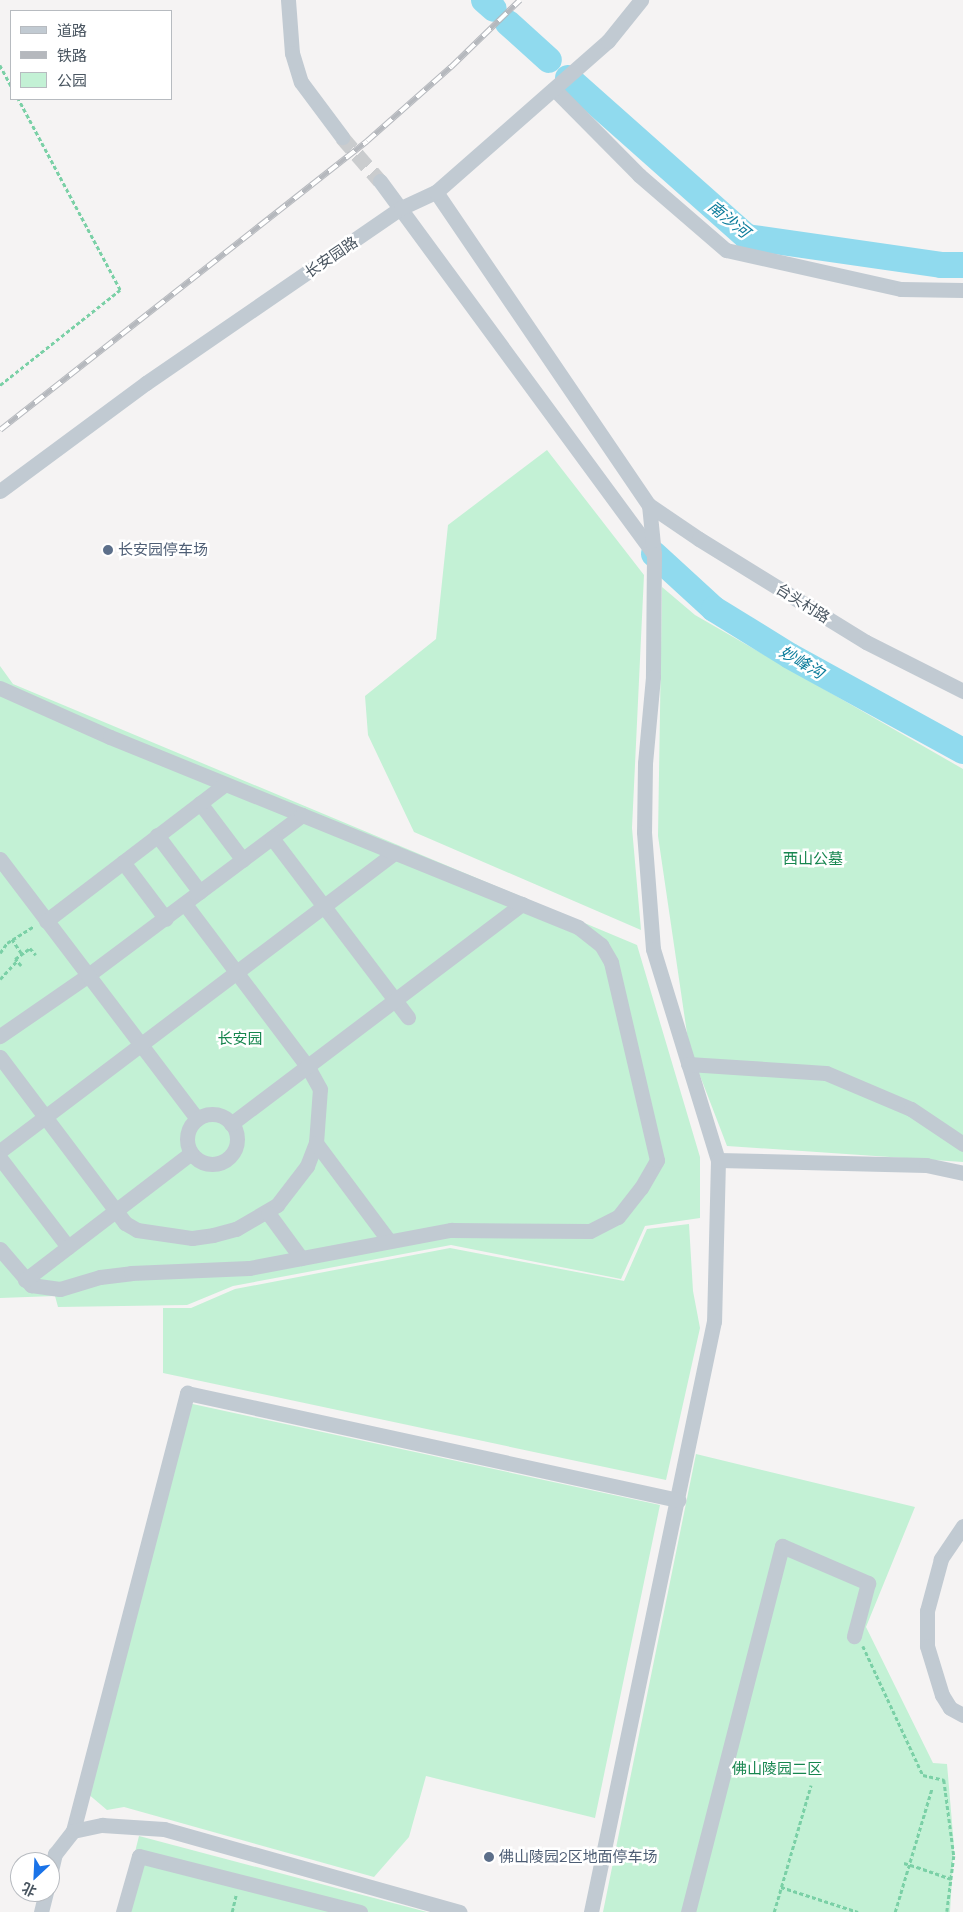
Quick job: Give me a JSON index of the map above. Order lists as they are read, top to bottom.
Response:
{
  "streets": {
    "street": ["长安园路", "台头村路"]
  },
  "water": ["南沙河", "妙峰沟"],
  "parks": ["西山公墓", "长安园", "佛山陵园二区"],
  "places": ["长安园停车场", "佛山陵园2区地面停车场"],
  "legend": ["道路", "铁路", "公园"],
  "north": "bottom left"
}
